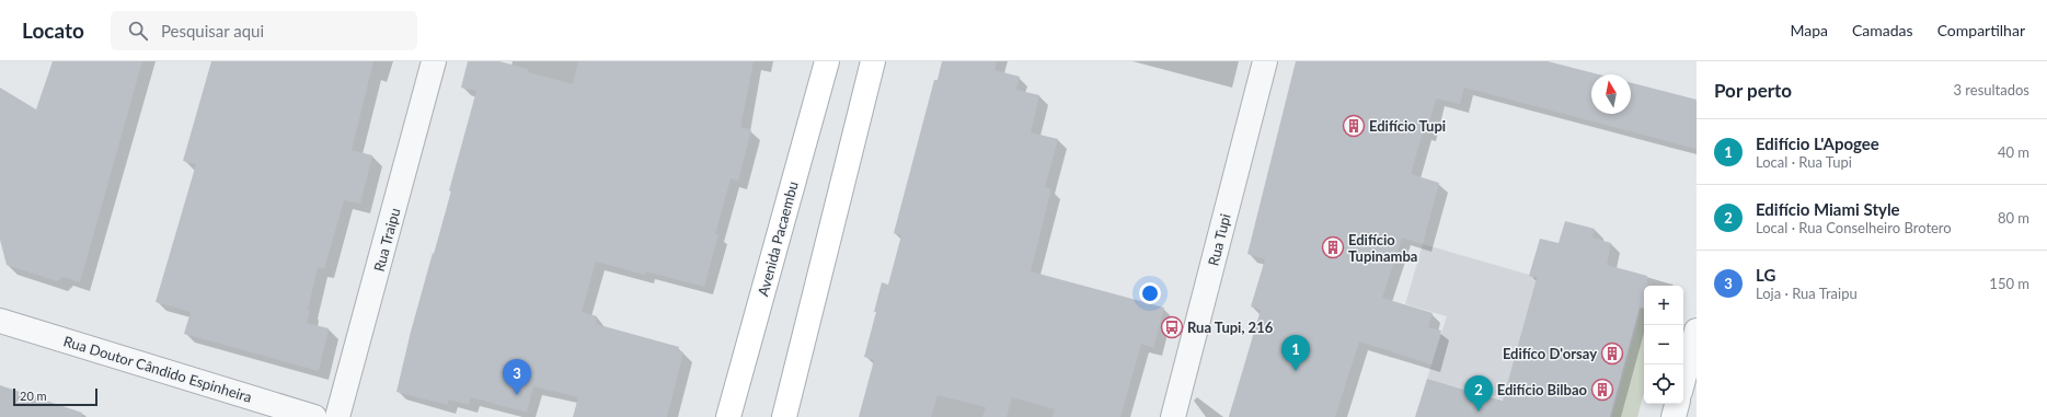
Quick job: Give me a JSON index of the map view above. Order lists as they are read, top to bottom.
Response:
{
  "streets": {
    "main road": ["Avenida Pacaembu"],
    "street": ["Rua Traipu", "Rua Tupi", "Rua Doutor Cândido Espinheira"]
  },
  "places": {
    "building": [
      "Edifício Tupi",
      "Edifício Tupinamba",
      "Edifíco D'orsay",
      "Edifício Bilbao"
    ],
    "bus stop": ["Rua Tupi, 216"]
  },
  "scale_bar": "20 m",
  "north": "top",
  "page": {
    "header": "Locato",
    "search": "Pesquisar aqui",
    "nav": ["Mapa", "Camadas", "Compartilhar"],
    "heading": ["Por perto", "3 resultados"],
    "list": [
      {
        "mark": "1",
        "name": "Edifício L'Apogee",
        "note": "Local · Rua Tupi",
        "value": "40 m"
      },
      {
        "mark": "2",
        "name": "Edifício Miami Style",
        "note": "Local · Rua Conselheiro Brotero",
        "value": "80 m"
      },
      {
        "mark": "3",
        "name": "LG",
        "note": "Loja · Rua Traipu",
        "value": "150 m"
      }
    ],
    "map_buttons": ["+", "−"],
    "pins": ["1", "3", "2"],
    "scale": "20 m"
  }
}
